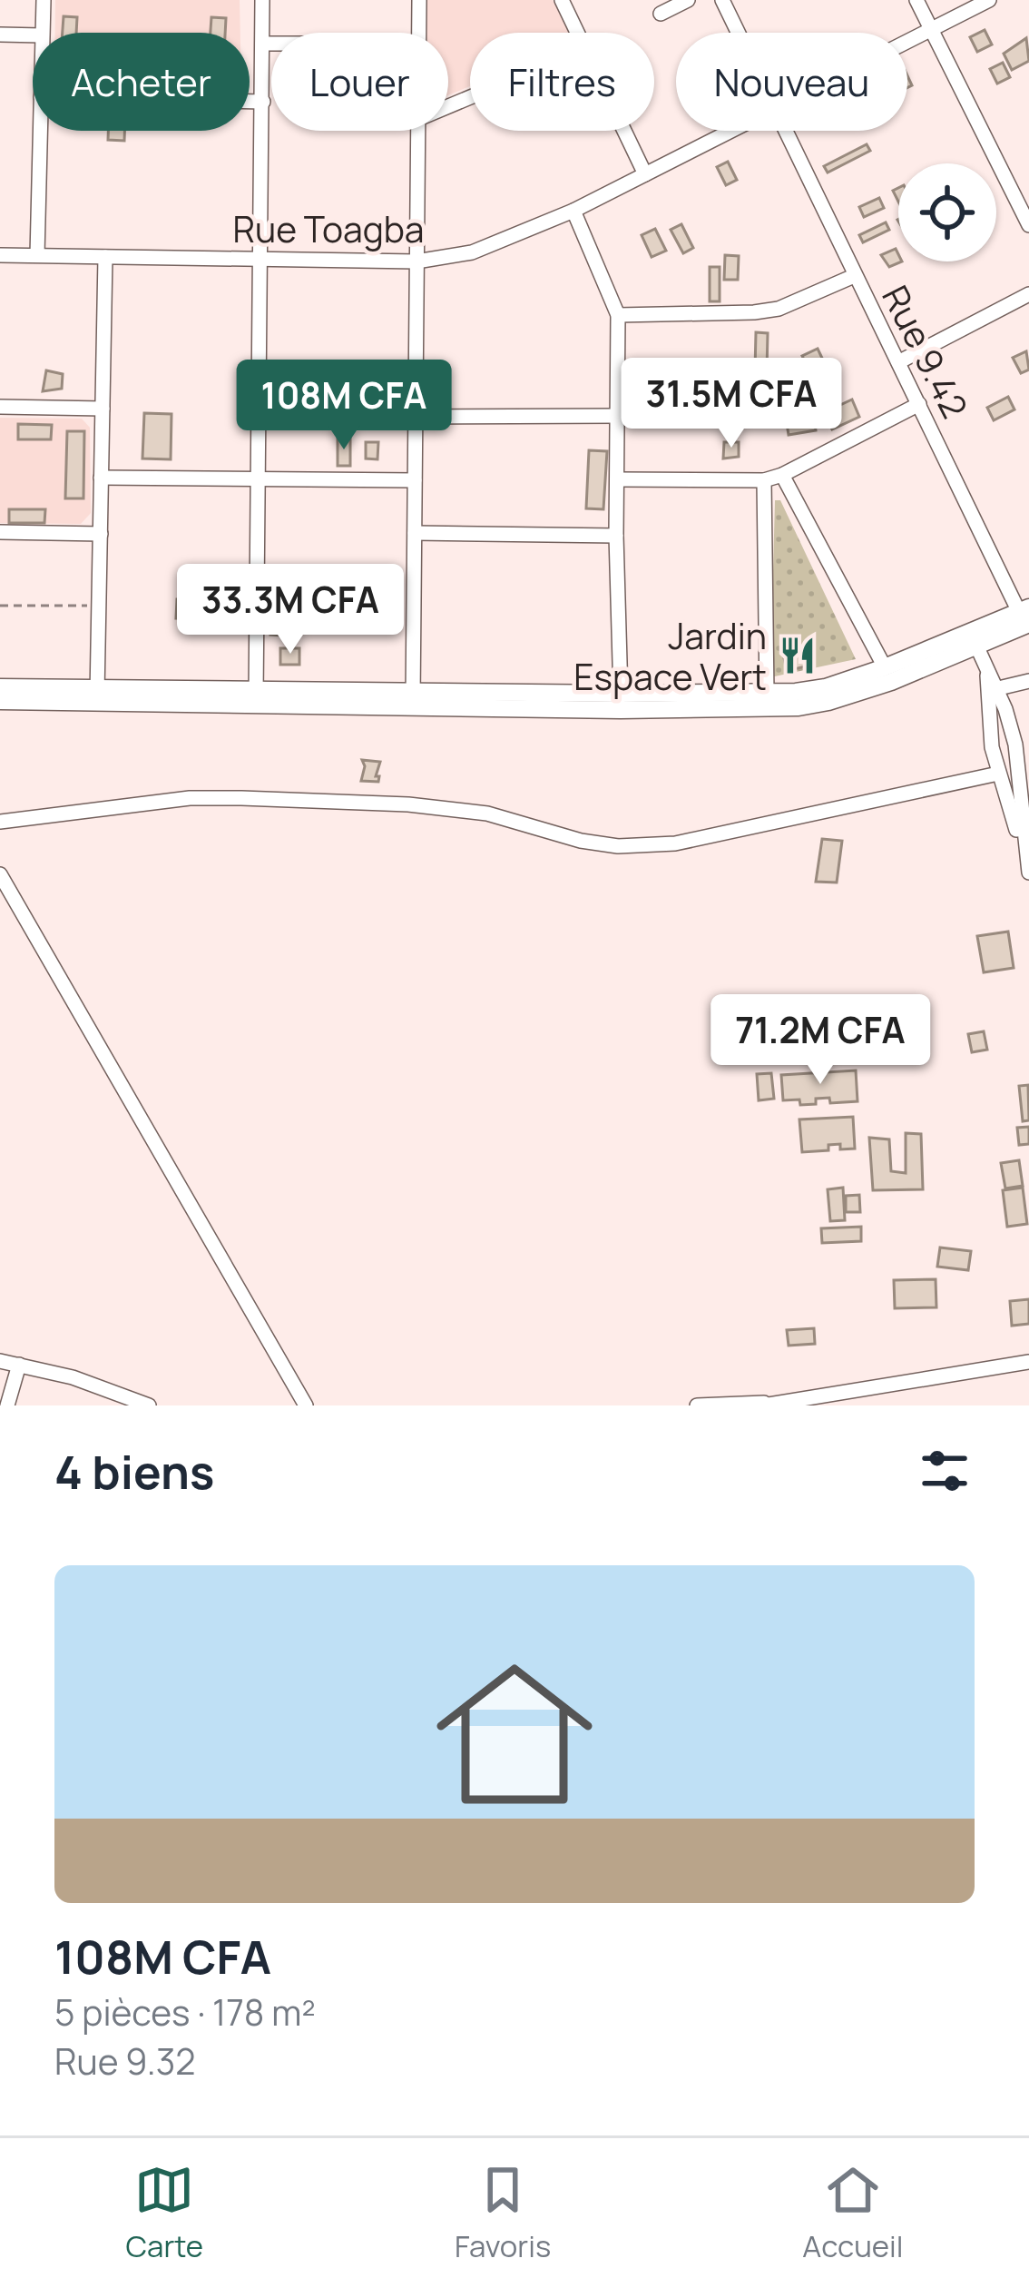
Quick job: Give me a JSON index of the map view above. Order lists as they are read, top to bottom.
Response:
{
  "streets": {
    "street": ["Rue Toagba", "Rue 9.42"]
  },
  "places": {
    "restaurant": ["Jardin Espace Vert"]
  },
  "page": {
    "chip": [
      "Acheter",
      "Louer",
      "Filtres",
      "Nouveau"
    ],
    "price": [
      "31.5M CFA",
      "108M CFA",
      "33.3M CFA",
      "71.2M CFA"
    ],
    "heading": "4 biens",
    "list": [
      {
        "name": "108M CFA",
        "note": "5 pièces · 178 m² · Rue 9.32"
      }
    ],
    "tabs": ["Carte", "Favoris", "Accueil"]
  }
}
